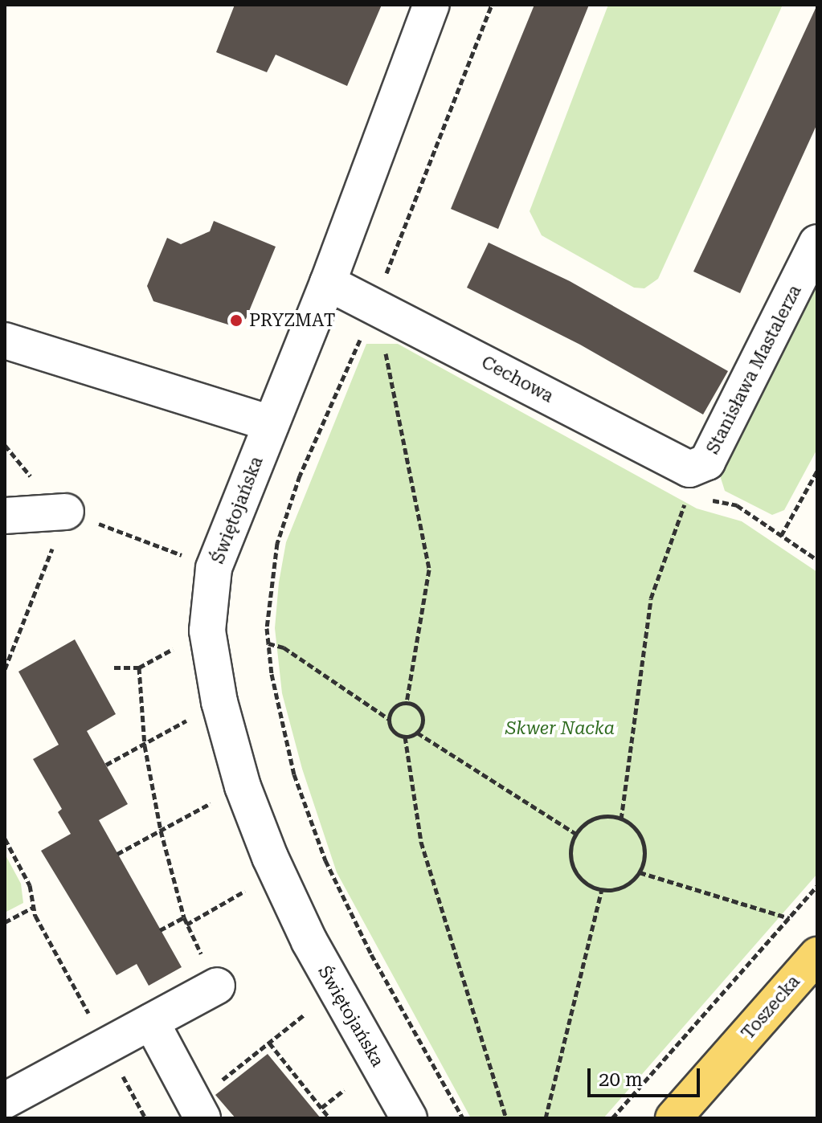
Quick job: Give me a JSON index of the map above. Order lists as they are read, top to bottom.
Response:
{
  "streets": {
    "main road": ["Toszecka"],
    "street": ["Stanisława Mastalerza", "Cechowa", "Świętojańska"]
  },
  "crossings": [
    ["Stanisława Mastalerza", "Cechowa"],
    ["Cechowa", "Świętojańska"]
  ],
  "parks": ["Skwer Nacka"],
  "places": ["PRYZMAT"],
  "scale_bar": "20 m"
}
